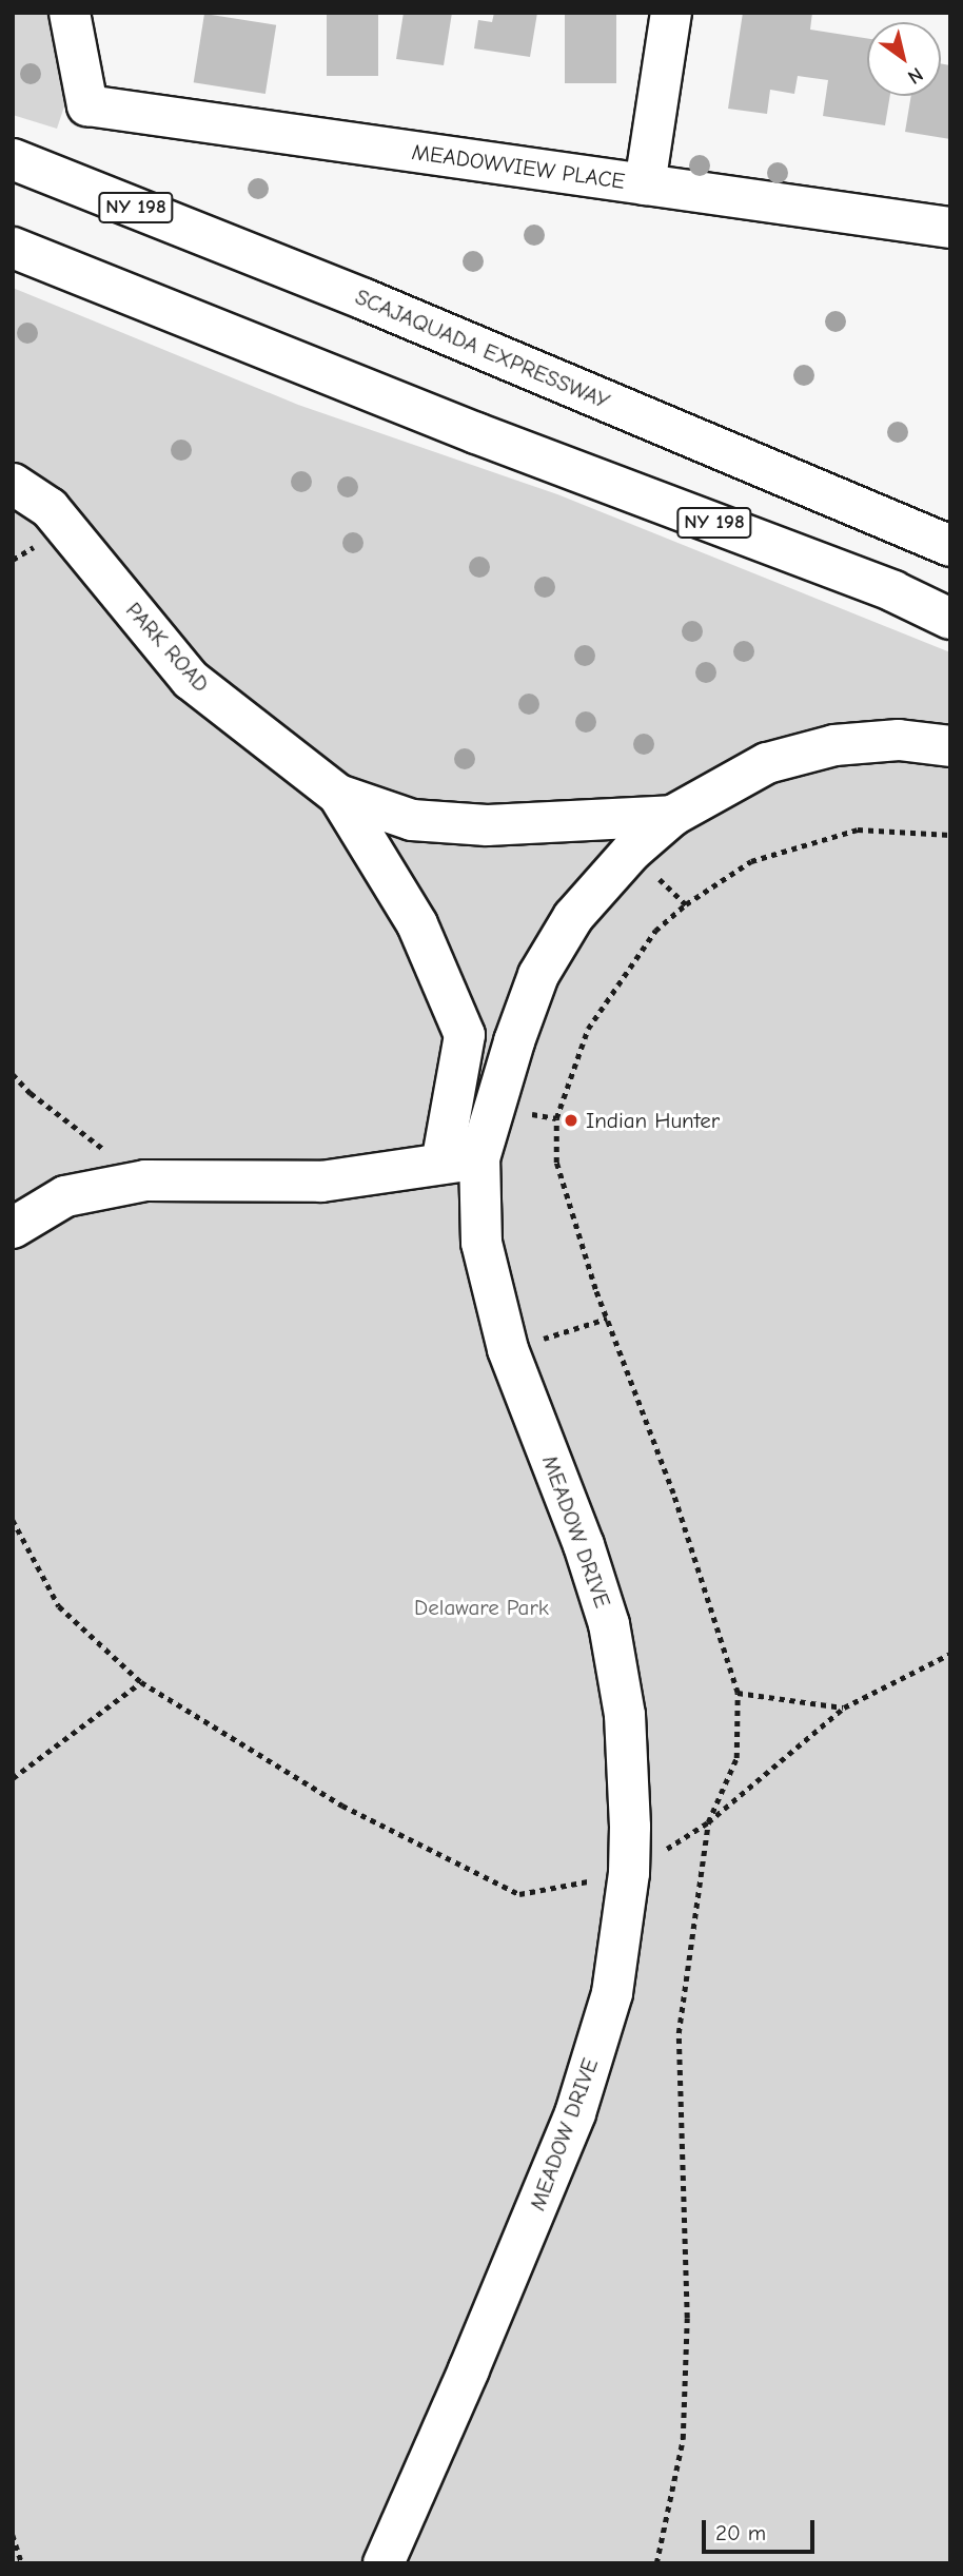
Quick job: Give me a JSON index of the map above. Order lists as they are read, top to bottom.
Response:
{
  "streets": {
    "main road": [
      "MEADOWVIEW PLACE",
      "NY 198",
      "SCAJAQUADA EXPRESSWAY",
      "PARK ROAD",
      "MEADOW DRIVE"
    ]
  },
  "crossings": [
    ["PARK ROAD", "MEADOW DRIVE"]
  ],
  "parks": ["Delaware Park"],
  "places": ["Indian Hunter"],
  "scale_bar": "20 m",
  "north": "bottom right"
}
